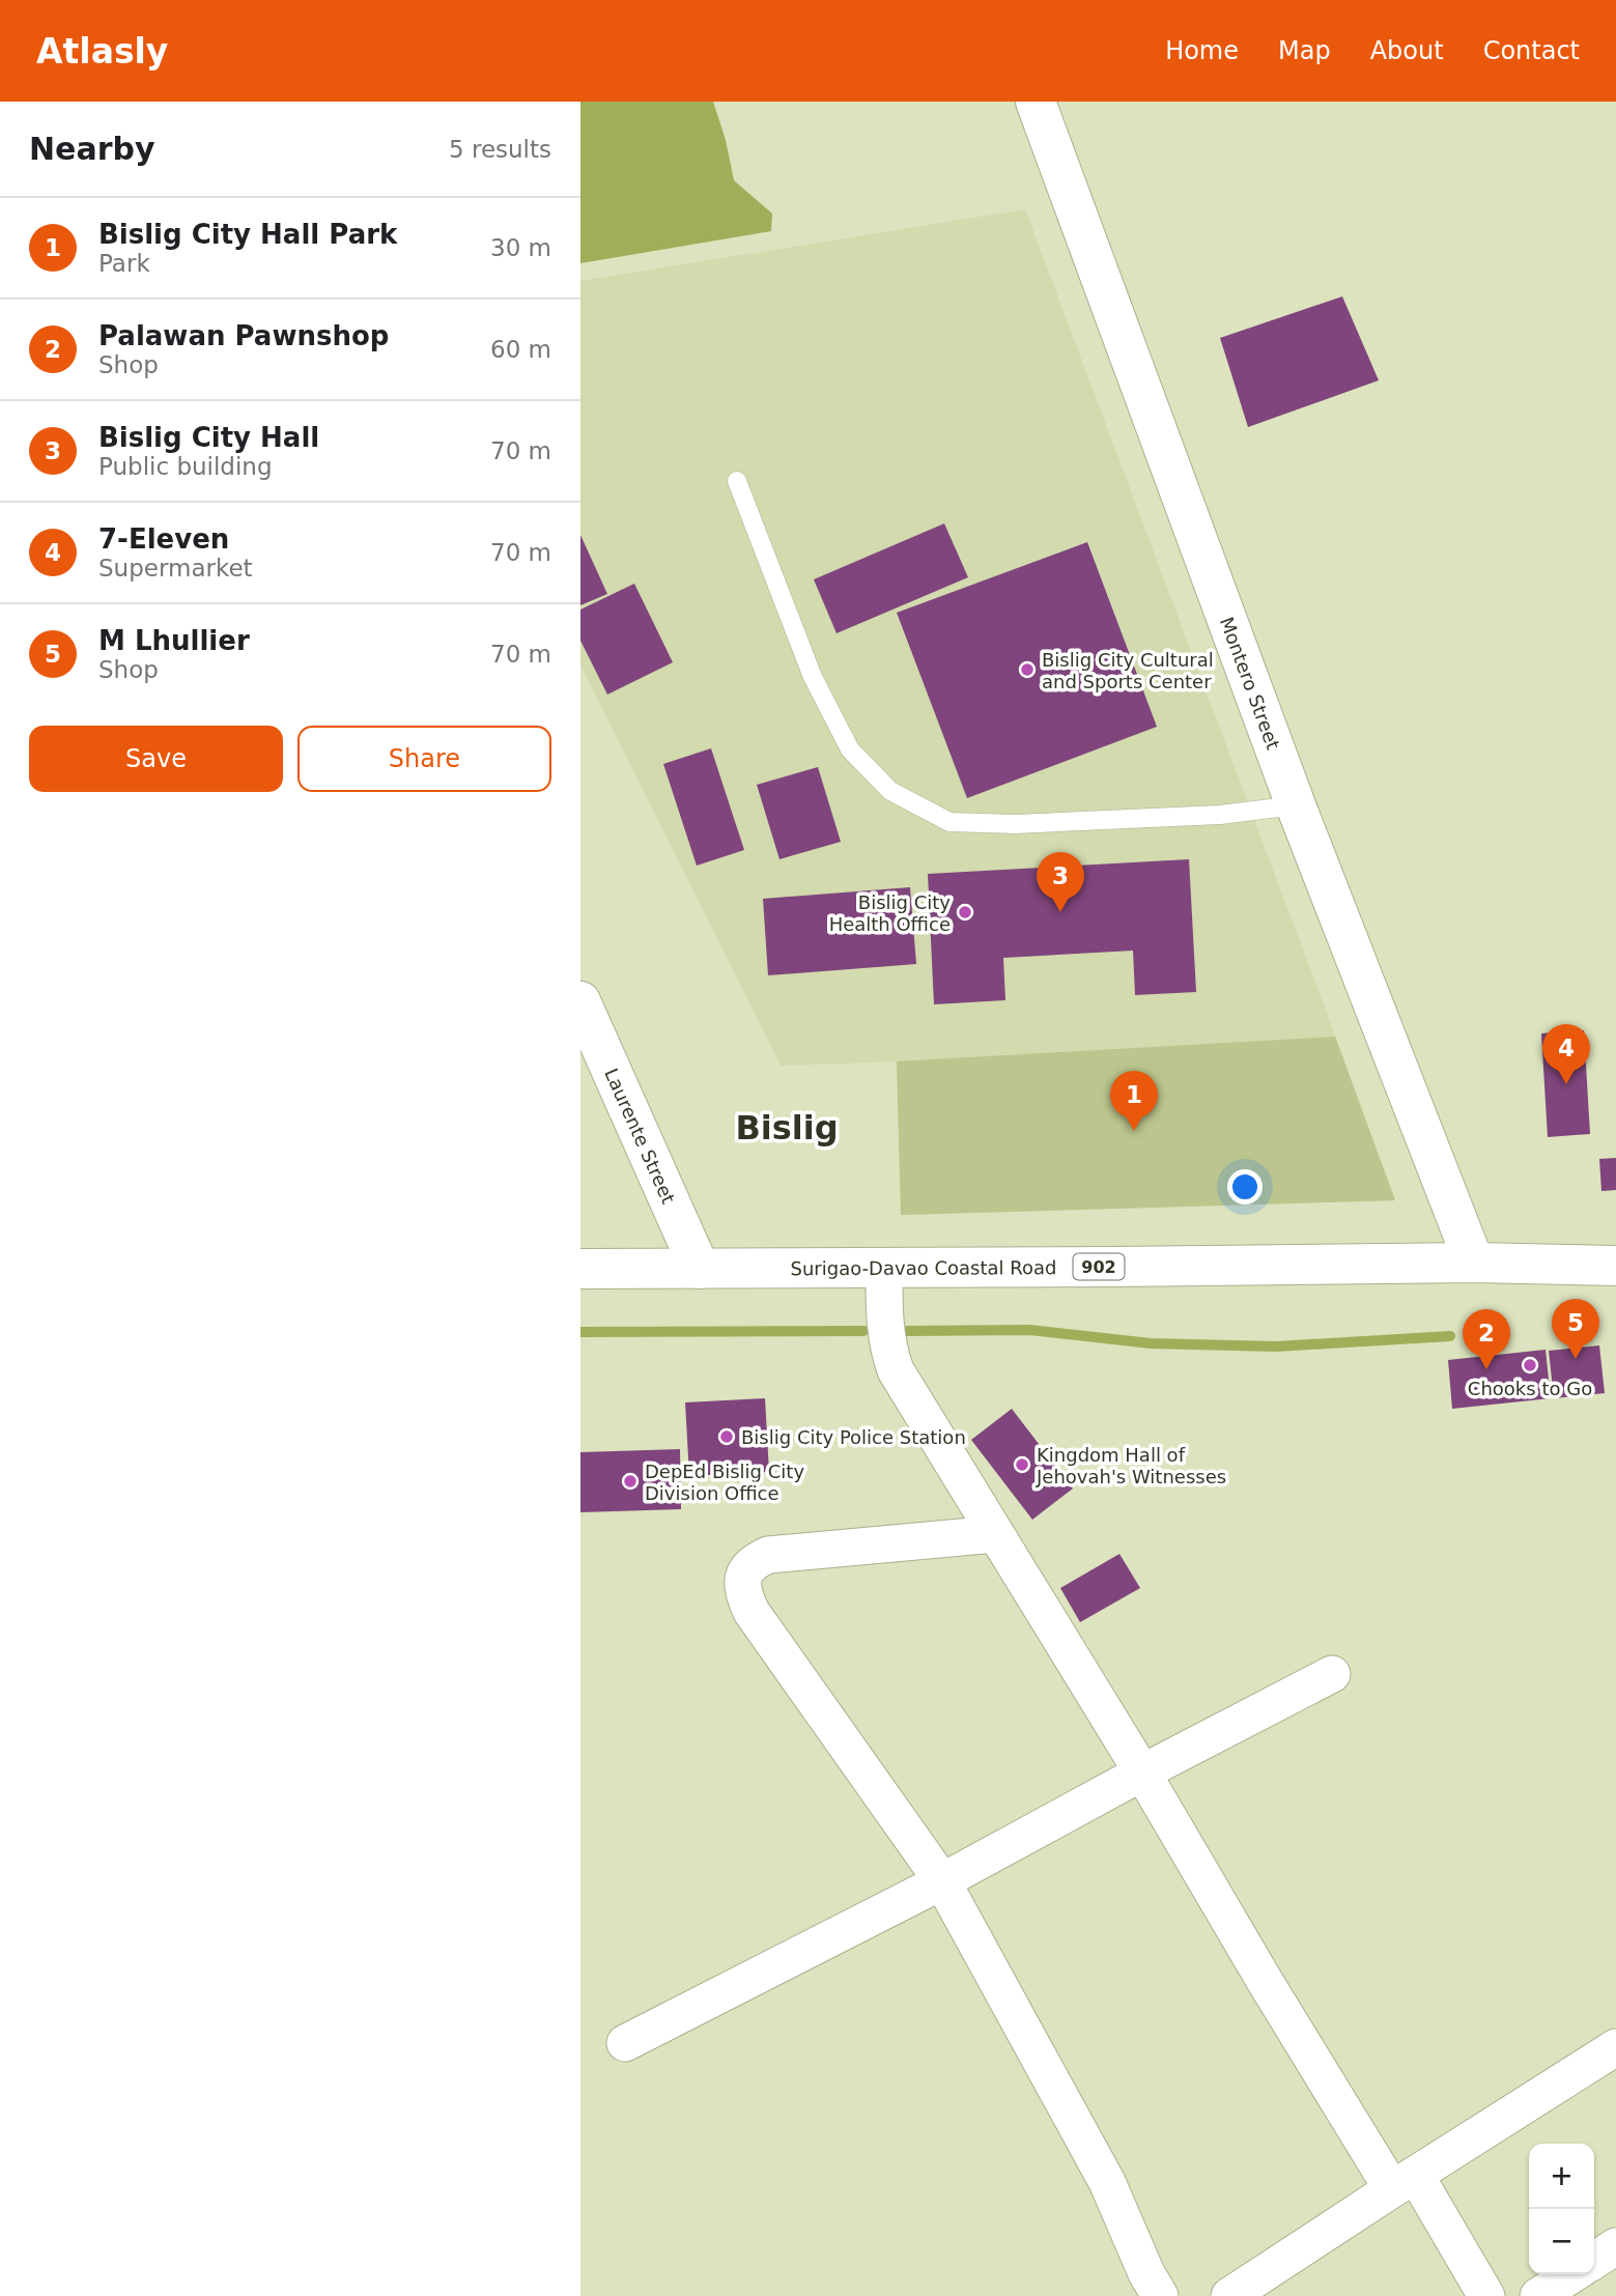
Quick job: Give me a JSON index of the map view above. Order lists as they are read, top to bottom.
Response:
{
  "streets": {
    "main road": [
      "Montero Street",
      "Laurente Street",
      "902",
      "Surigao-Davao Coastal Road"
    ]
  },
  "crossings": [
    ["Montero Street", "Surigao-Davao Coastal Road"],
    ["Laurente Street", "Surigao-Davao Coastal Road"]
  ],
  "districts": ["Bislig"],
  "places": [
    "Bislig City Cultural and Sports Center",
    "Bislig City Health Office",
    "Chooks to Go",
    "Bislig City Police Station",
    "Kingdom Hall of Jehovah's Witnesses",
    "DepEd Bislig City Division Office"
  ],
  "page": {
    "header": "Atlasly",
    "nav": [
      "Home",
      "Map",
      "About",
      "Contact"
    ],
    "heading": ["Nearby", "5 results"],
    "list": [
      {
        "mark": "1",
        "name": "Bislig City Hall Park",
        "note": "Park",
        "value": "30 m"
      },
      {
        "mark": "2",
        "name": "Palawan Pawnshop",
        "note": "Shop",
        "value": "60 m"
      },
      {
        "mark": "3",
        "name": "Bislig City Hall",
        "note": "Public building",
        "value": "70 m"
      },
      {
        "mark": "4",
        "name": "7-Eleven",
        "note": "Supermarket",
        "value": "70 m"
      },
      {
        "mark": "5",
        "name": "M Lhullier",
        "note": "Shop",
        "value": "70 m"
      }
    ],
    "buttons": ["Save", "Share"],
    "pins": [
      "3",
      "4",
      "1",
      "5",
      "2"
    ],
    "map_buttons": ["+", "−"]
  }
}
